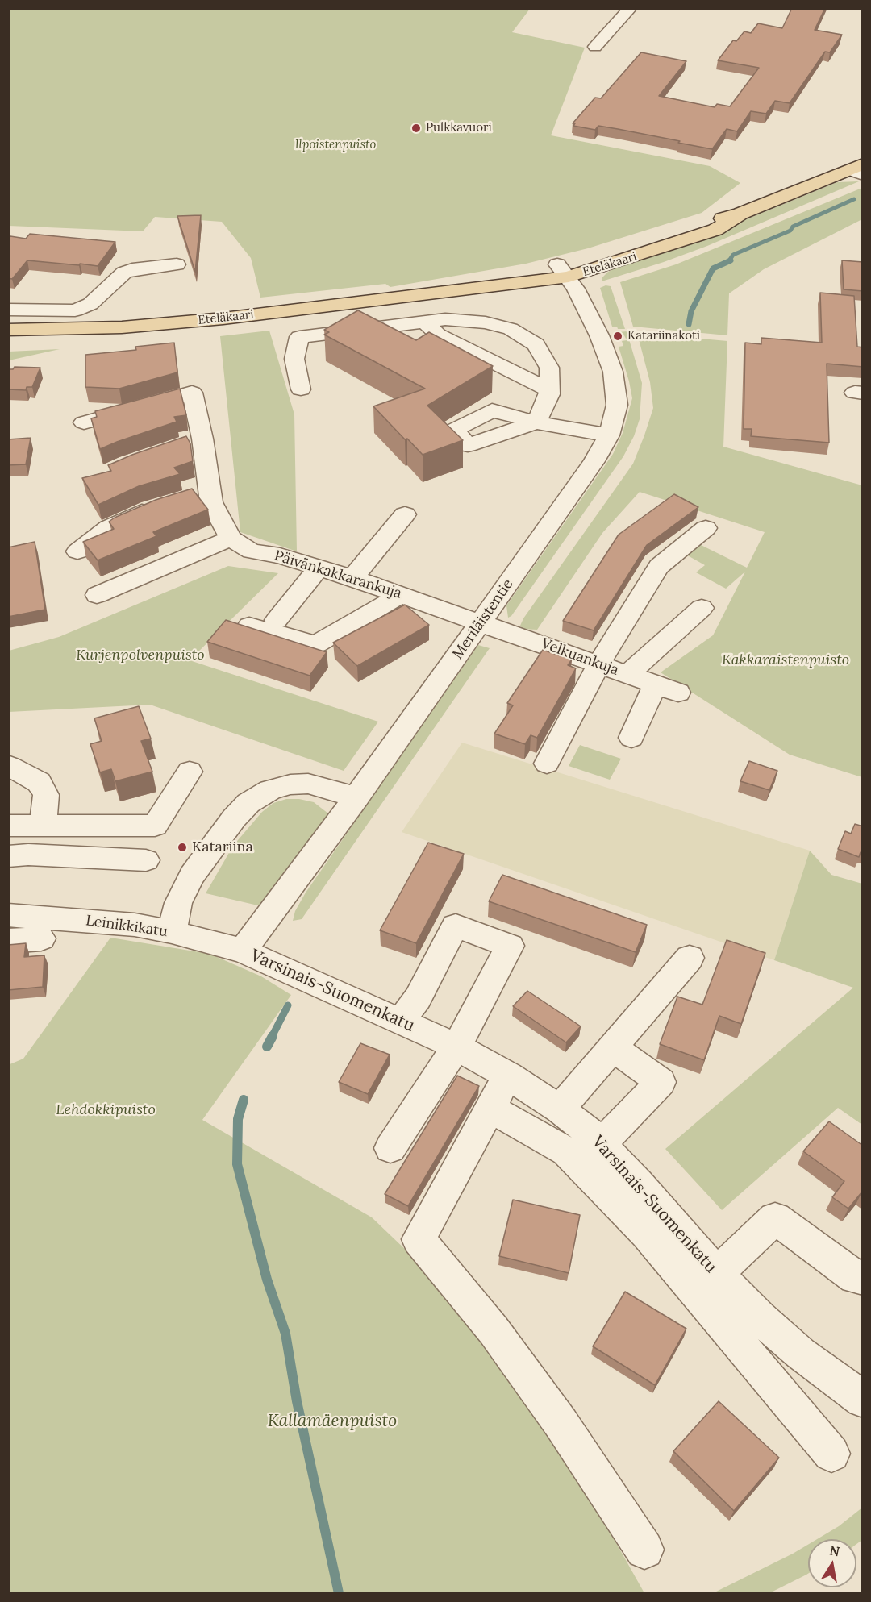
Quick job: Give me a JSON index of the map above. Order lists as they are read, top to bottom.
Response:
{
  "streets": {
    "main road": ["Eteläkaari"],
    "street": [
      "Päivänkakkarankuja",
      "Meriläistentie",
      "Velkuankuja",
      "Leinikkikatu",
      "Varsinais-Suomenkatu"
    ]
  },
  "crossings": [
    ["Eteläkaari", "Meriläistentie"],
    ["Päivänkakkarankuja", "Meriläistentie"],
    ["Päivänkakkarankuja", "Velkuankuja"],
    ["Meriläistentie", "Velkuankuja"],
    ["Meriläistentie", "Leinikkikatu"],
    ["Meriläistentie", "Varsinais-Suomenkatu"],
    ["Leinikkikatu", "Varsinais-Suomenkatu"]
  ],
  "parks": [
    "Ilpoistenpuisto",
    "Kurjenpolvenpuisto",
    "Kakkaraistenpuisto",
    "Lehdokkipuisto",
    "Kallamäenpuisto"
  ],
  "places": ["Pulkkavuori", "Katariinakoti", "Katariina"],
  "north": "top"
}
